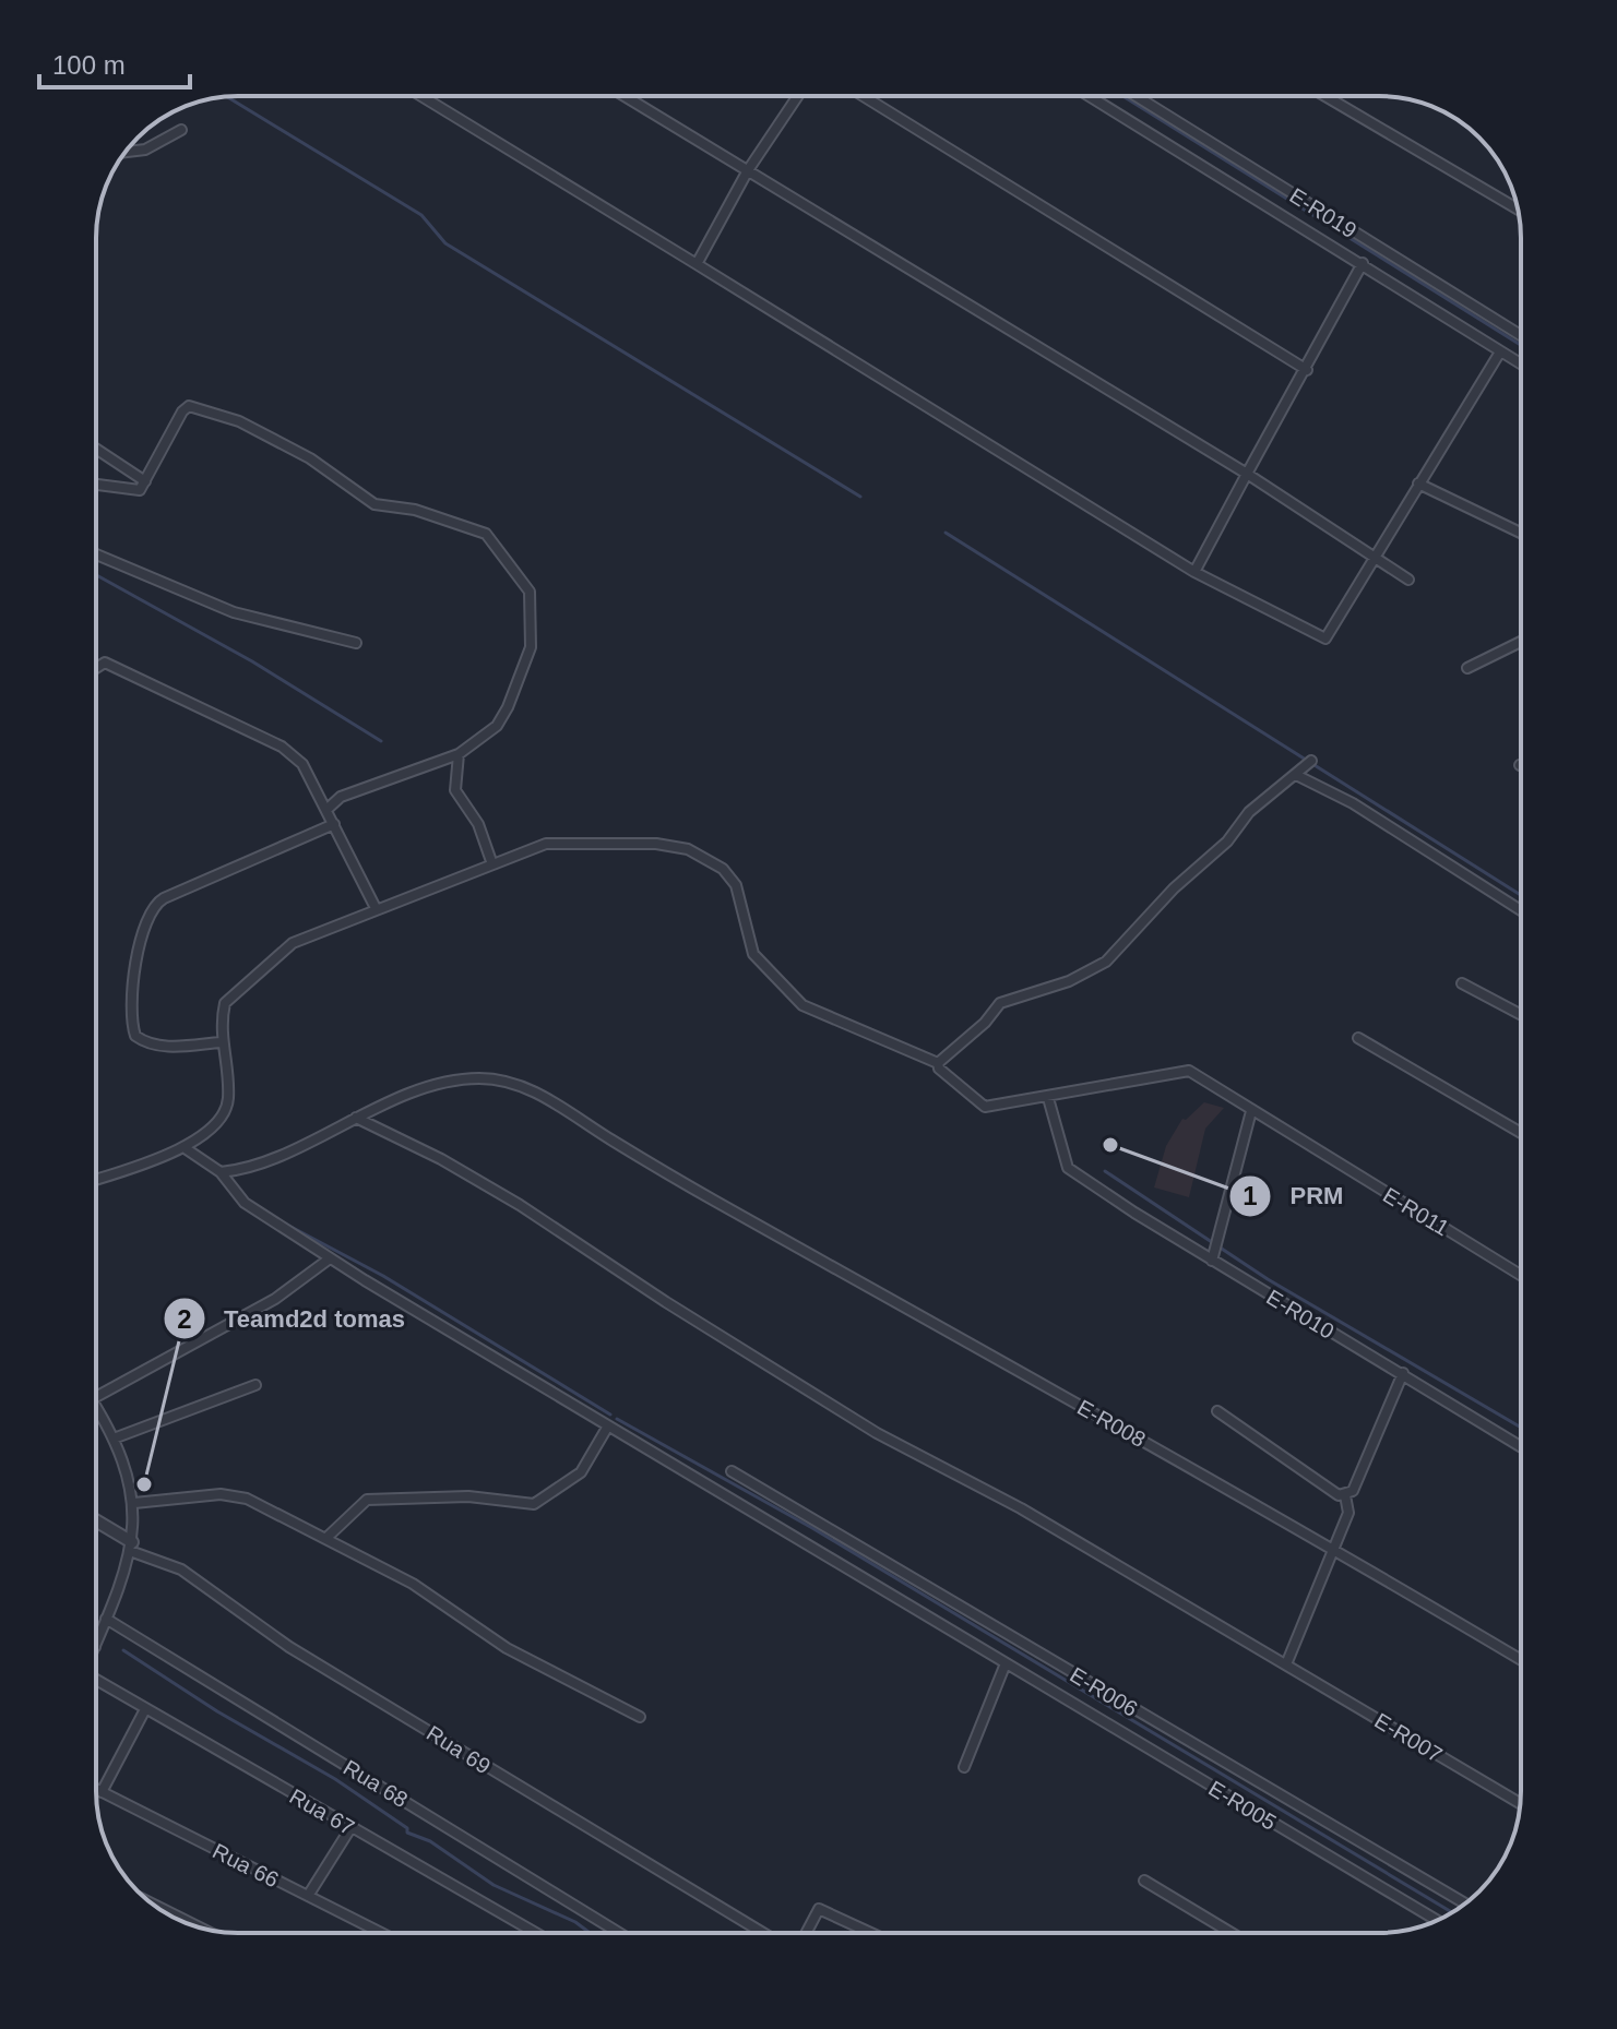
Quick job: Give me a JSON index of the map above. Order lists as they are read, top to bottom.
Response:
{
  "streets": {
    "street": [
      "E-R019",
      "E-R011",
      "E-R010",
      "E-R008",
      "E-R006",
      "E-R007",
      "Rua 69",
      "Rua 68",
      "E-R005",
      "Rua 67",
      "Rua 66"
    ]
  },
  "crossings": [
    ["E-R011", "E-R010"],
    ["E-R008", "E-R007"],
    ["E-R008", "E-R005"]
  ],
  "places": ["PRM", "Teamd2d tomas"],
  "scale_bar": "100 m"
}
